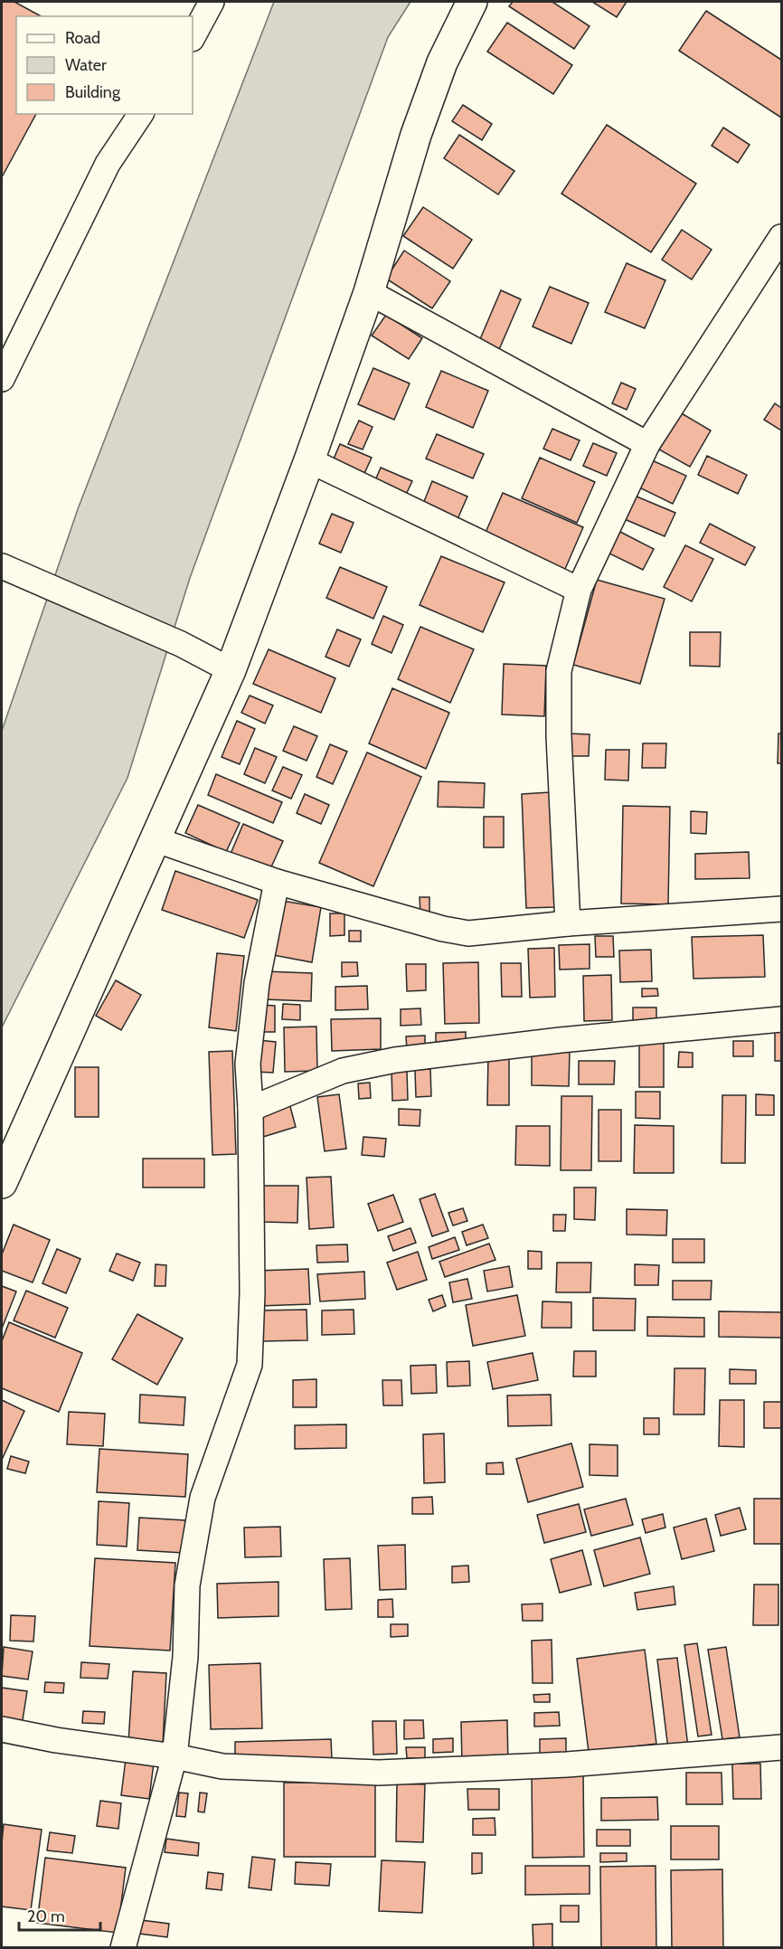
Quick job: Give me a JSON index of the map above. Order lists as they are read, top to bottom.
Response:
{
  "legend": ["Road", "Water", "Building"],
  "scale_bar": "20 m"
}
